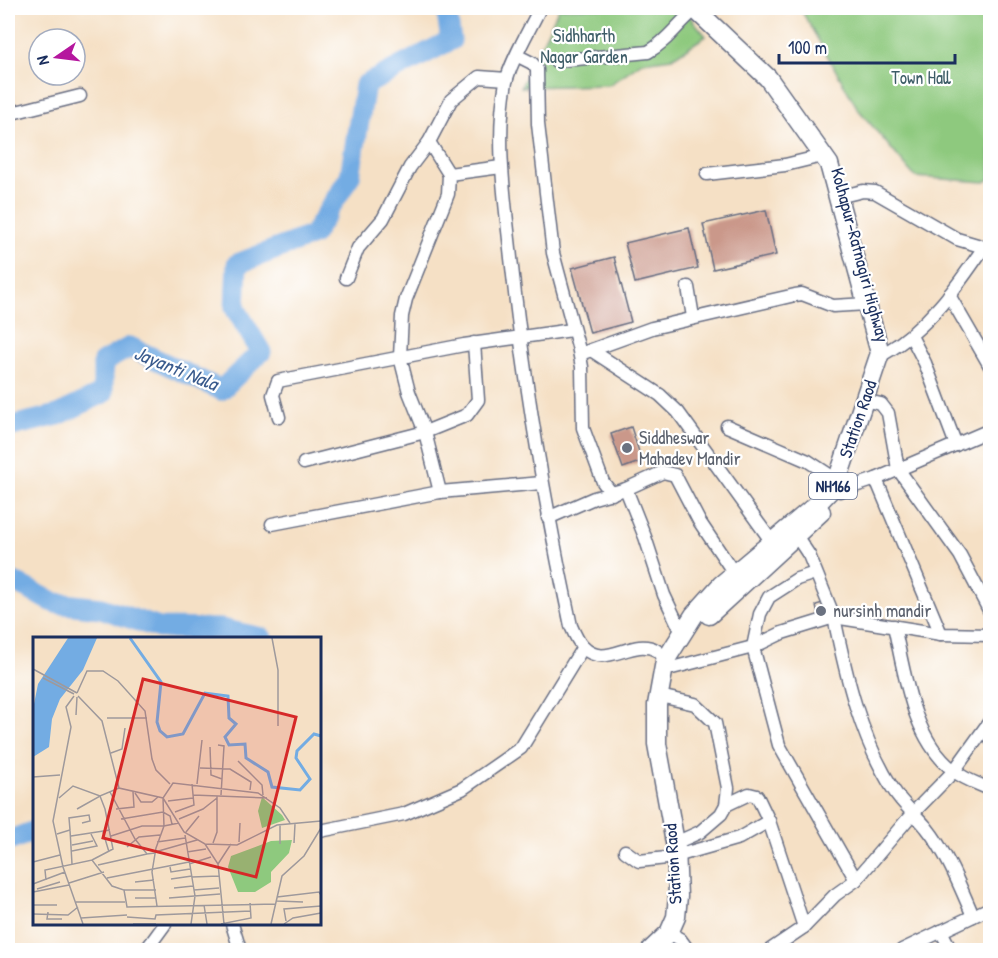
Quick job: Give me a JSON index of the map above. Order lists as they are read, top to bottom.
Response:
{
  "streets": {
    "highway": ["Kolhapur-Ratnagiri Highway", "Station Raod", "NH166"]
  },
  "crossings": [
    ["Kolhapur-Ratnagiri Highway", "Station Raod"],
    ["Kolhapur-Ratnagiri Highway", "NH166"]
  ],
  "water": ["Jayanti Nala"],
  "parks": ["Sidhharth Nagar Garden", "Town Hall"],
  "places": ["Siddheswar Mahadev Mandir", "nursinh mandir"],
  "scale_bar": "100 m",
  "north": "left"
}
